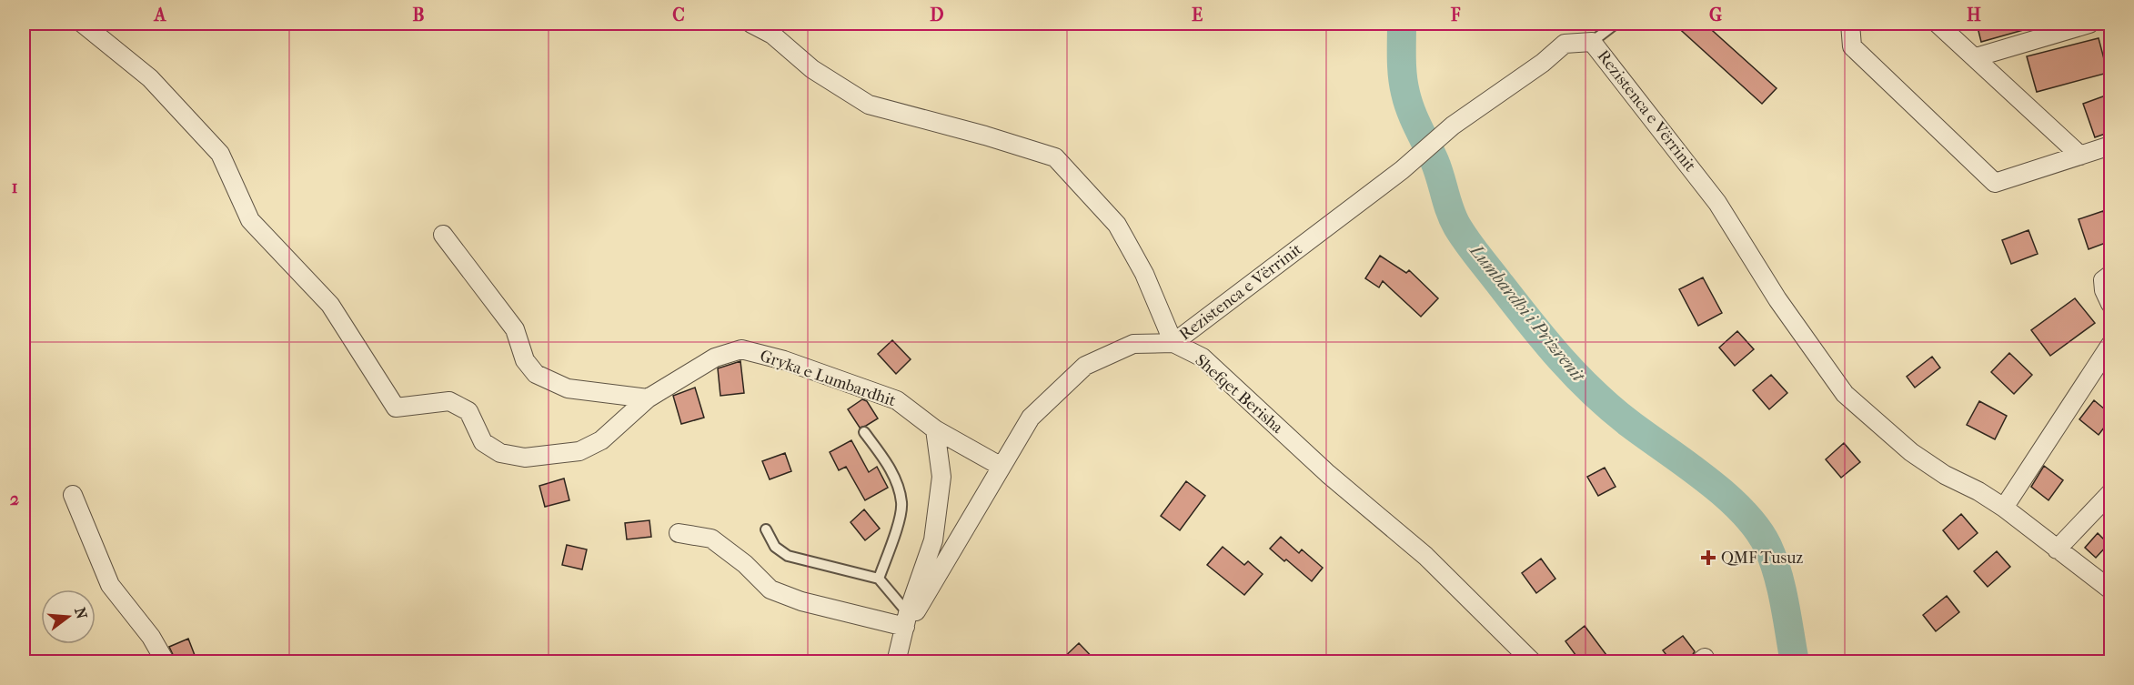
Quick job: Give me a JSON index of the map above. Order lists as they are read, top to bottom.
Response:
{
  "streets": {
    "street": ["Rezistenca e Vërrinit", "Gryka e Lumbardhit", "Shefqet Berisha"]
  },
  "crossings": [
    ["Rezistenca e Vërrinit", "Shefqet Berisha"],
    ["Gryka e Lumbardhit", "Shefqet Berisha"]
  ],
  "water": ["Lumbardhi i Prizrenit"],
  "places": {
    "health": ["QMF Tusuz"]
  },
  "north": "right",
  "grid": {
    "columns": [
      "A",
      "B",
      "C",
      "D",
      "E",
      "F",
      "G",
      "H"
    ],
    "rows": ["1", "2"]
  }
}
